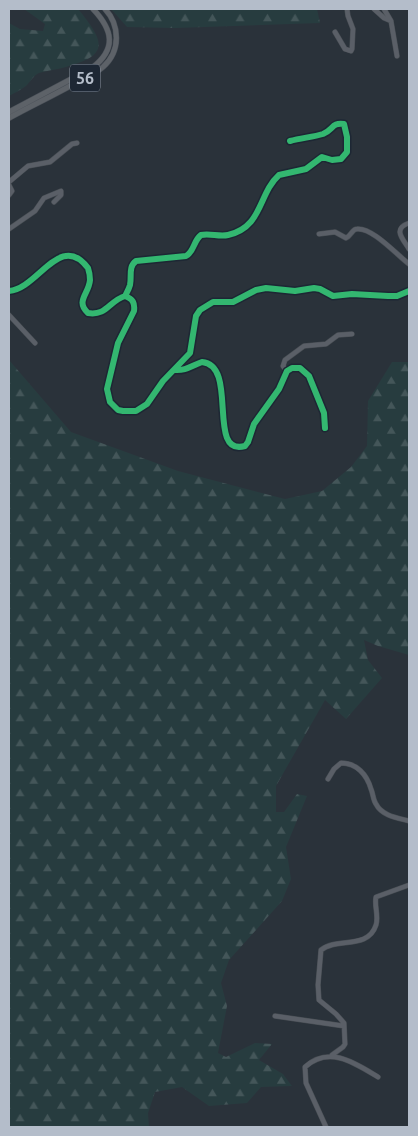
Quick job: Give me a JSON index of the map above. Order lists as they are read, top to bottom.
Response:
{
  "streets": {
    "main road": ["56"]
  }
}
